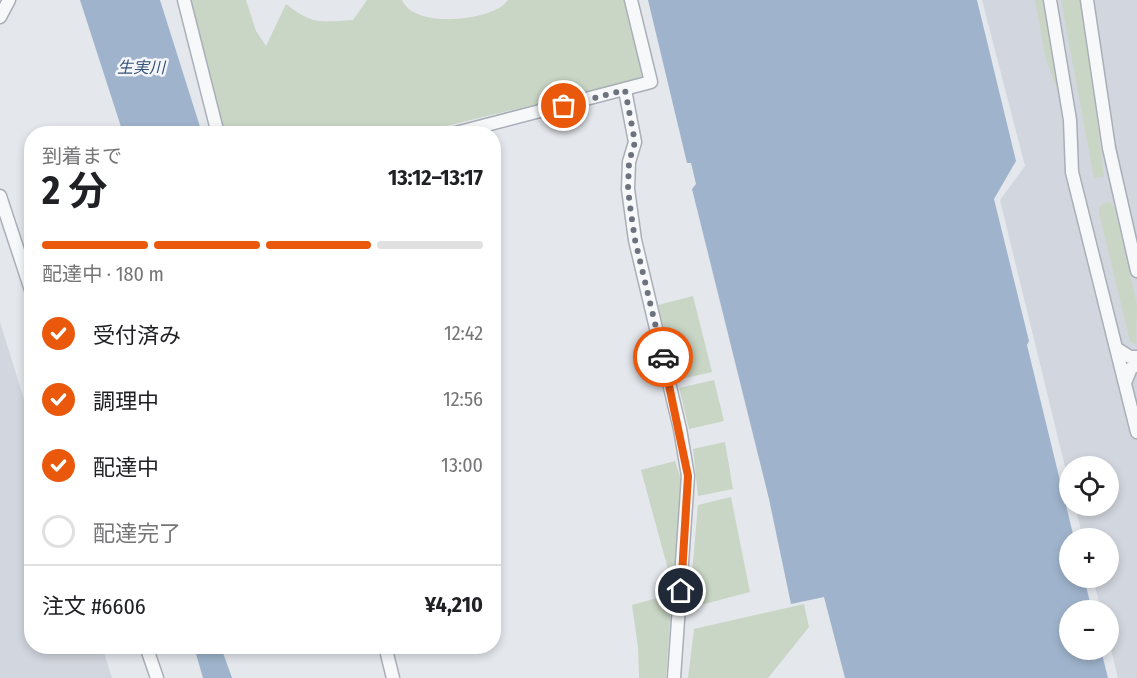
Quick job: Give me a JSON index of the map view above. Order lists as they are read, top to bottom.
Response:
{
  "water": ["生実川"],
  "page": {
    "heading": ["2 分", "到着まで", "13:12–13:17"],
    "panel": ["注文 #6606", "¥4,210"],
    "bar": "配達中 · 180 m",
    "list": [
      ["受付済み", "12:42"],
      ["調理中", "12:56"],
      ["配達中", "13:00"],
      "配達完了"
    ],
    "map_buttons": ["+", "−"]
  }
}
